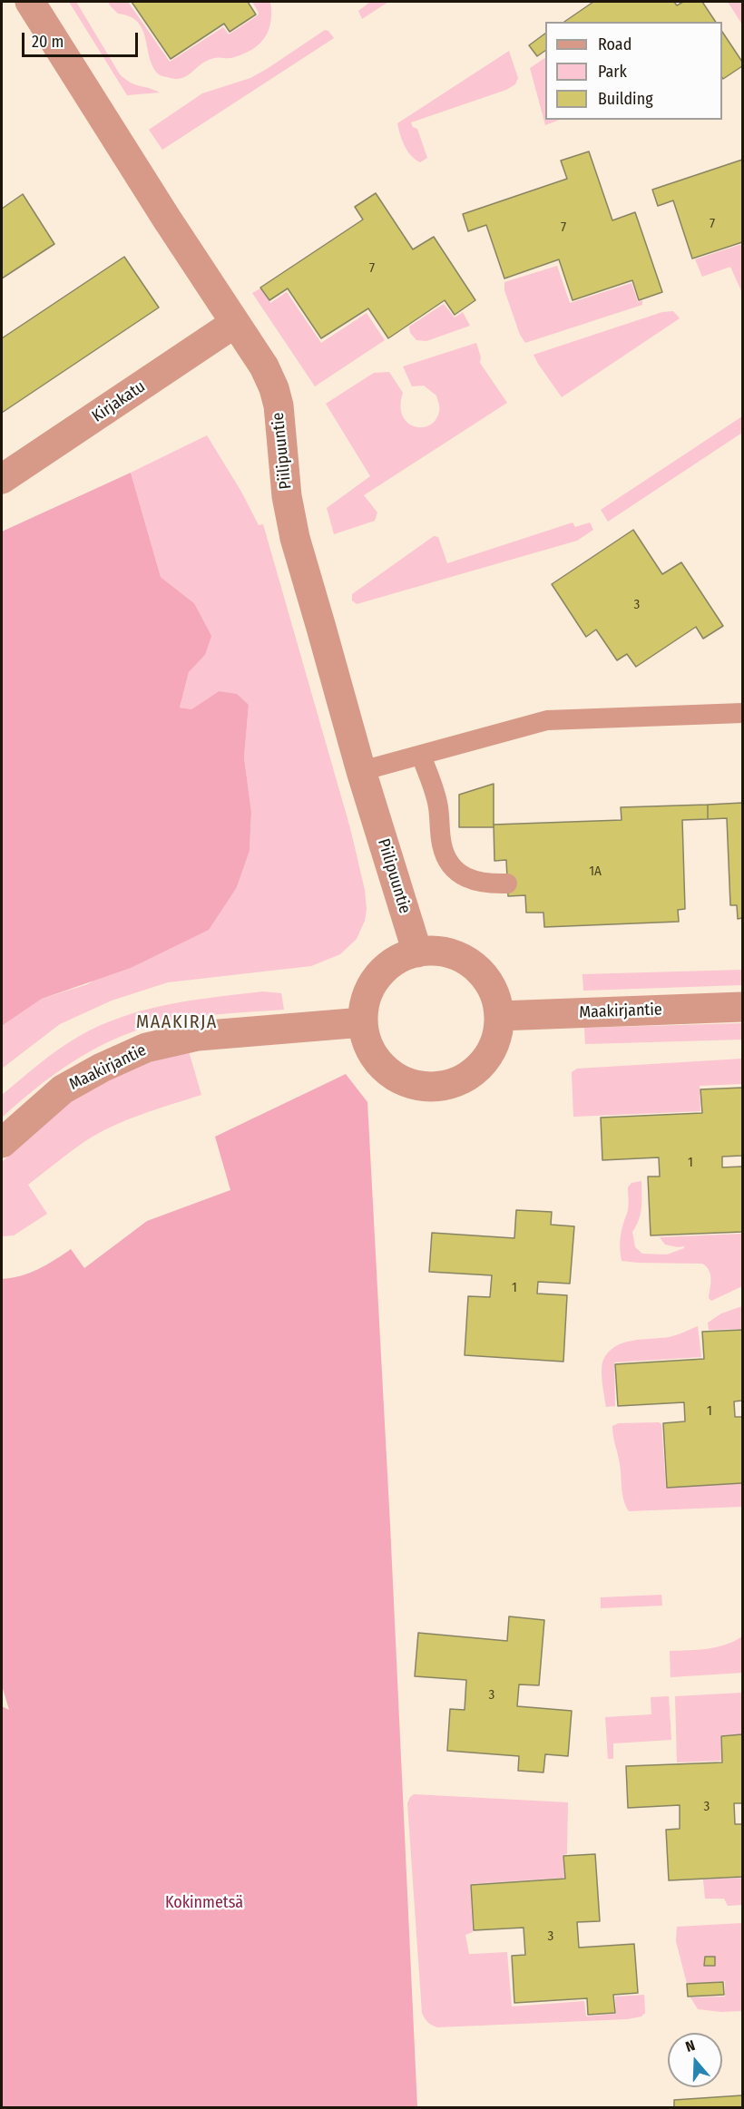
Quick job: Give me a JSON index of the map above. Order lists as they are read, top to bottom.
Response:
{
  "streets": {
    "street": ["Kirjakatu", "Piilipuuntie", "Maakirjantie"]
  },
  "crossings": [
    ["Kirjakatu", "Piilipuuntie"],
    ["Piilipuuntie", "Maakirjantie"]
  ],
  "districts": ["MAAKIRJA"],
  "parks": ["Kokinmetsä"],
  "house_numbers": [
    "7",
    "7",
    "7",
    "3",
    "1A",
    "1",
    "1",
    "1",
    "3",
    "3",
    "3"
  ],
  "legend": ["Road", "Park", "Building"],
  "scale_bar": "20 m",
  "north": "top"
}
